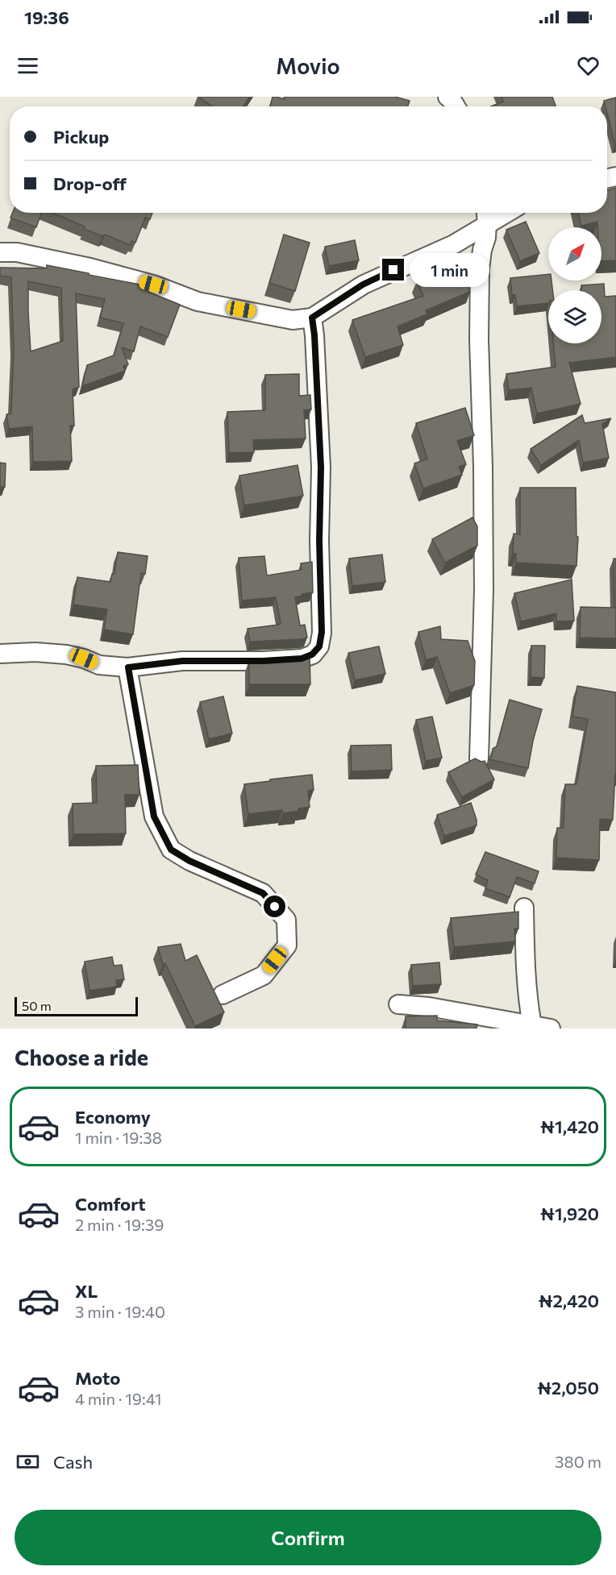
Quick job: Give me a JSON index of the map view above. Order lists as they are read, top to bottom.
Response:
{
  "scale_bar": "50 m",
  "north": "top right",
  "page": {
    "status": "19:36",
    "header": "Movio",
    "banner": ["Pickup", "Drop-off"],
    "bubble": "1 min",
    "scale": "50 m",
    "heading": "Choose a ride",
    "list": [
      {
        "name": "Economy",
        "note": "1 min · 19:38",
        "value": "₦1,420"
      },
      {
        "name": "Comfort",
        "note": "2 min · 19:39",
        "value": "₦1,920"
      },
      {
        "name": "XL",
        "note": "3 min · 19:40",
        "value": "₦2,420"
      },
      {
        "name": "Moto",
        "note": "4 min · 19:41",
        "value": "₦2,050"
      }
    ],
    "pay": ["Cash", "380 m"],
    "buttons": "Confirm"
  }
}
